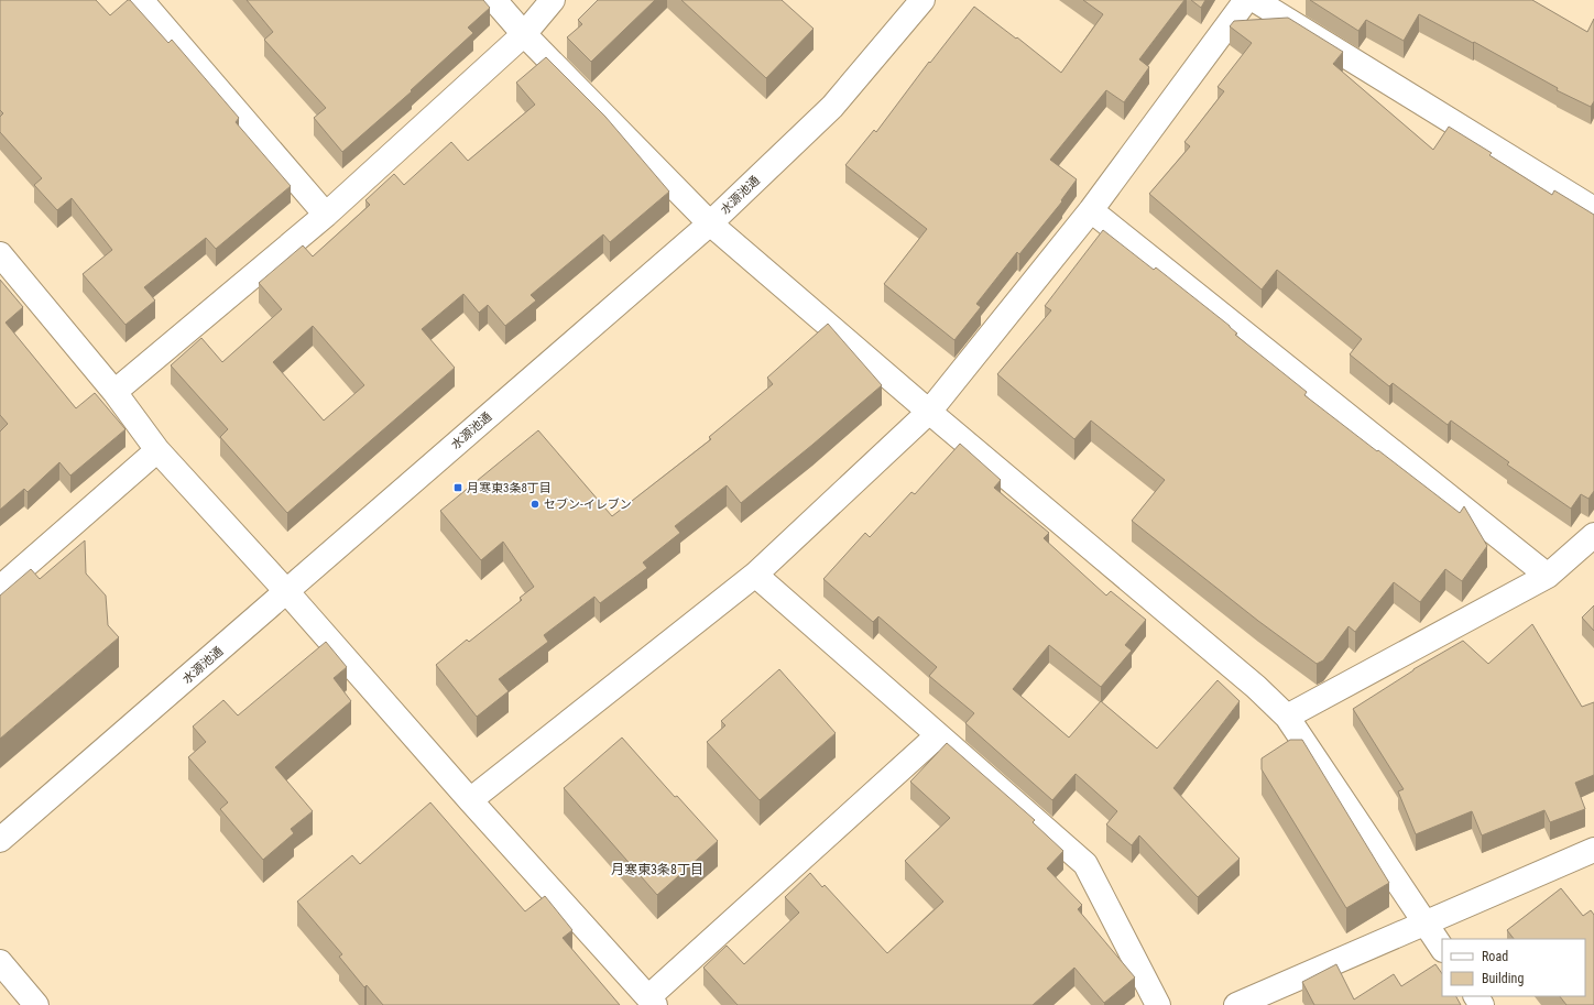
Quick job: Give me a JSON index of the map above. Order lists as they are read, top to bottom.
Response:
{
  "streets": {
    "street": ["水源池通"]
  },
  "districts": ["月寒東3条8丁目"],
  "places": {
    "transit": ["月寒東3条8丁目"],
    "other": ["セブン-イレブン"]
  },
  "legend": ["Road", "Building"]
}
